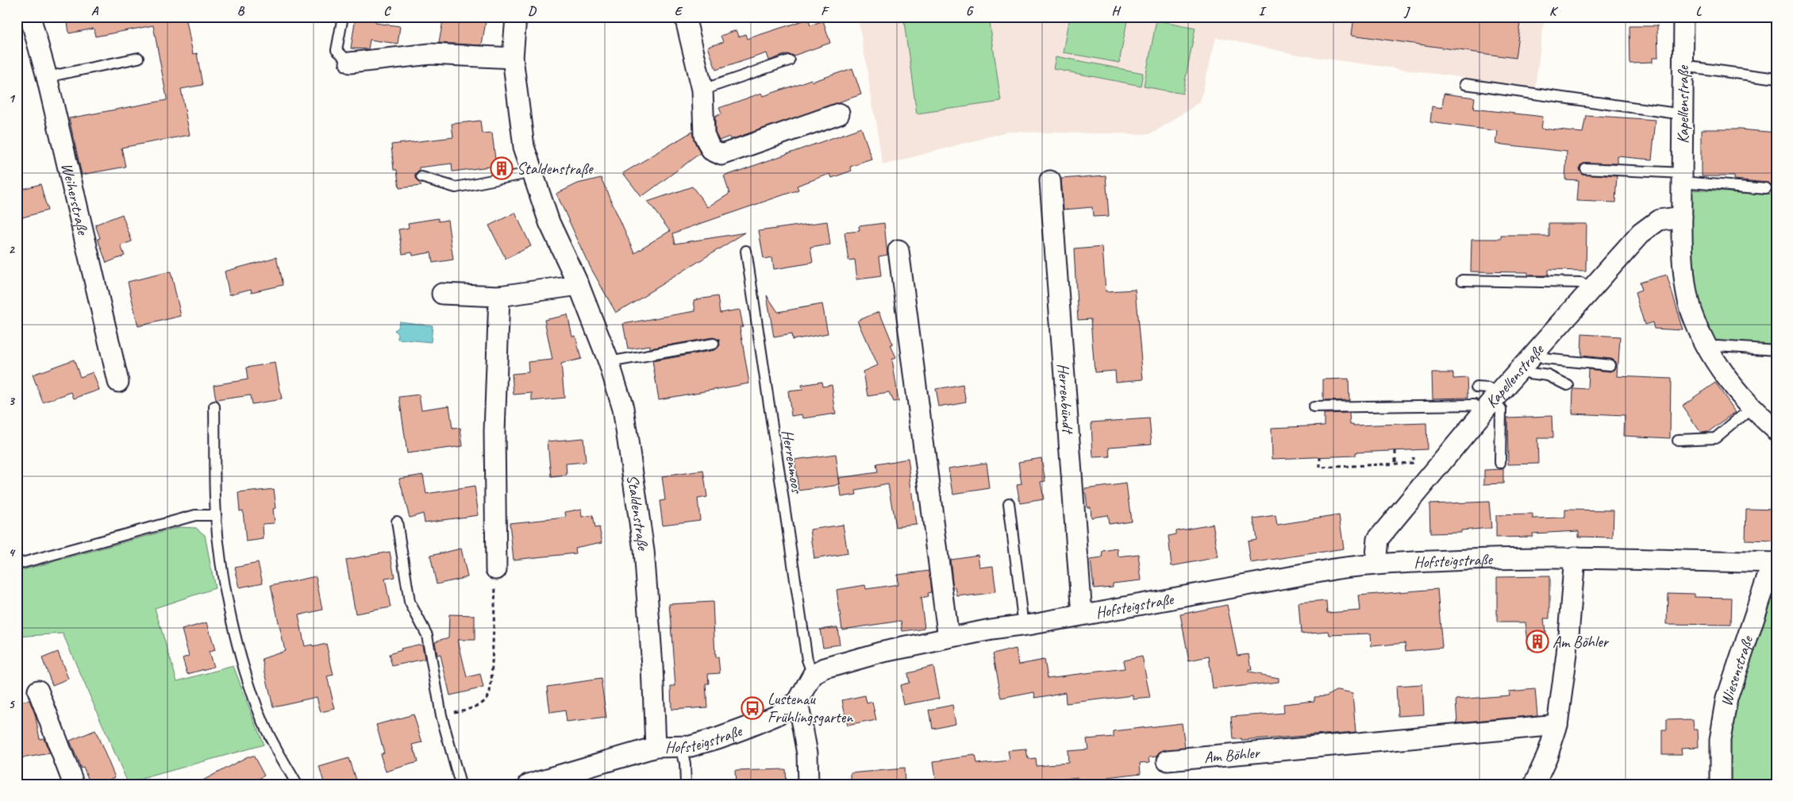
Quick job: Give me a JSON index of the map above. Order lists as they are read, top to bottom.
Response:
{
  "streets": {
    "street": [
      "Kapellenstraße",
      "Weiherstraße",
      "Herrenbündt",
      "Staldenstraße",
      "Hofsteigstraße",
      "Wiesenstraße",
      "Am Böhler"
    ],
    "lane": ["Herrenmoos"]
  },
  "crossings": [
    ["Kapellenstraße", "Hofsteigstraße"],
    ["Herrenbündt", "Hofsteigstraße"],
    ["Herrenmoos", "Hofsteigstraße"],
    ["Staldenstraße", "Hofsteigstraße"],
    ["Hofsteigstraße", "Wiesenstraße"]
  ],
  "places": {
    "building": ["Staldenstraße", "Am Böhler"],
    "bus stop": ["Lustenau Frühlingsgarten"]
  },
  "grid": {
    "columns": [
      "A",
      "B",
      "C",
      "D",
      "E",
      "F",
      "G",
      "H",
      "I",
      "J",
      "K",
      "L"
    ],
    "rows": [
      "1",
      "2",
      "3",
      "4",
      "5"
    ]
  }
}
